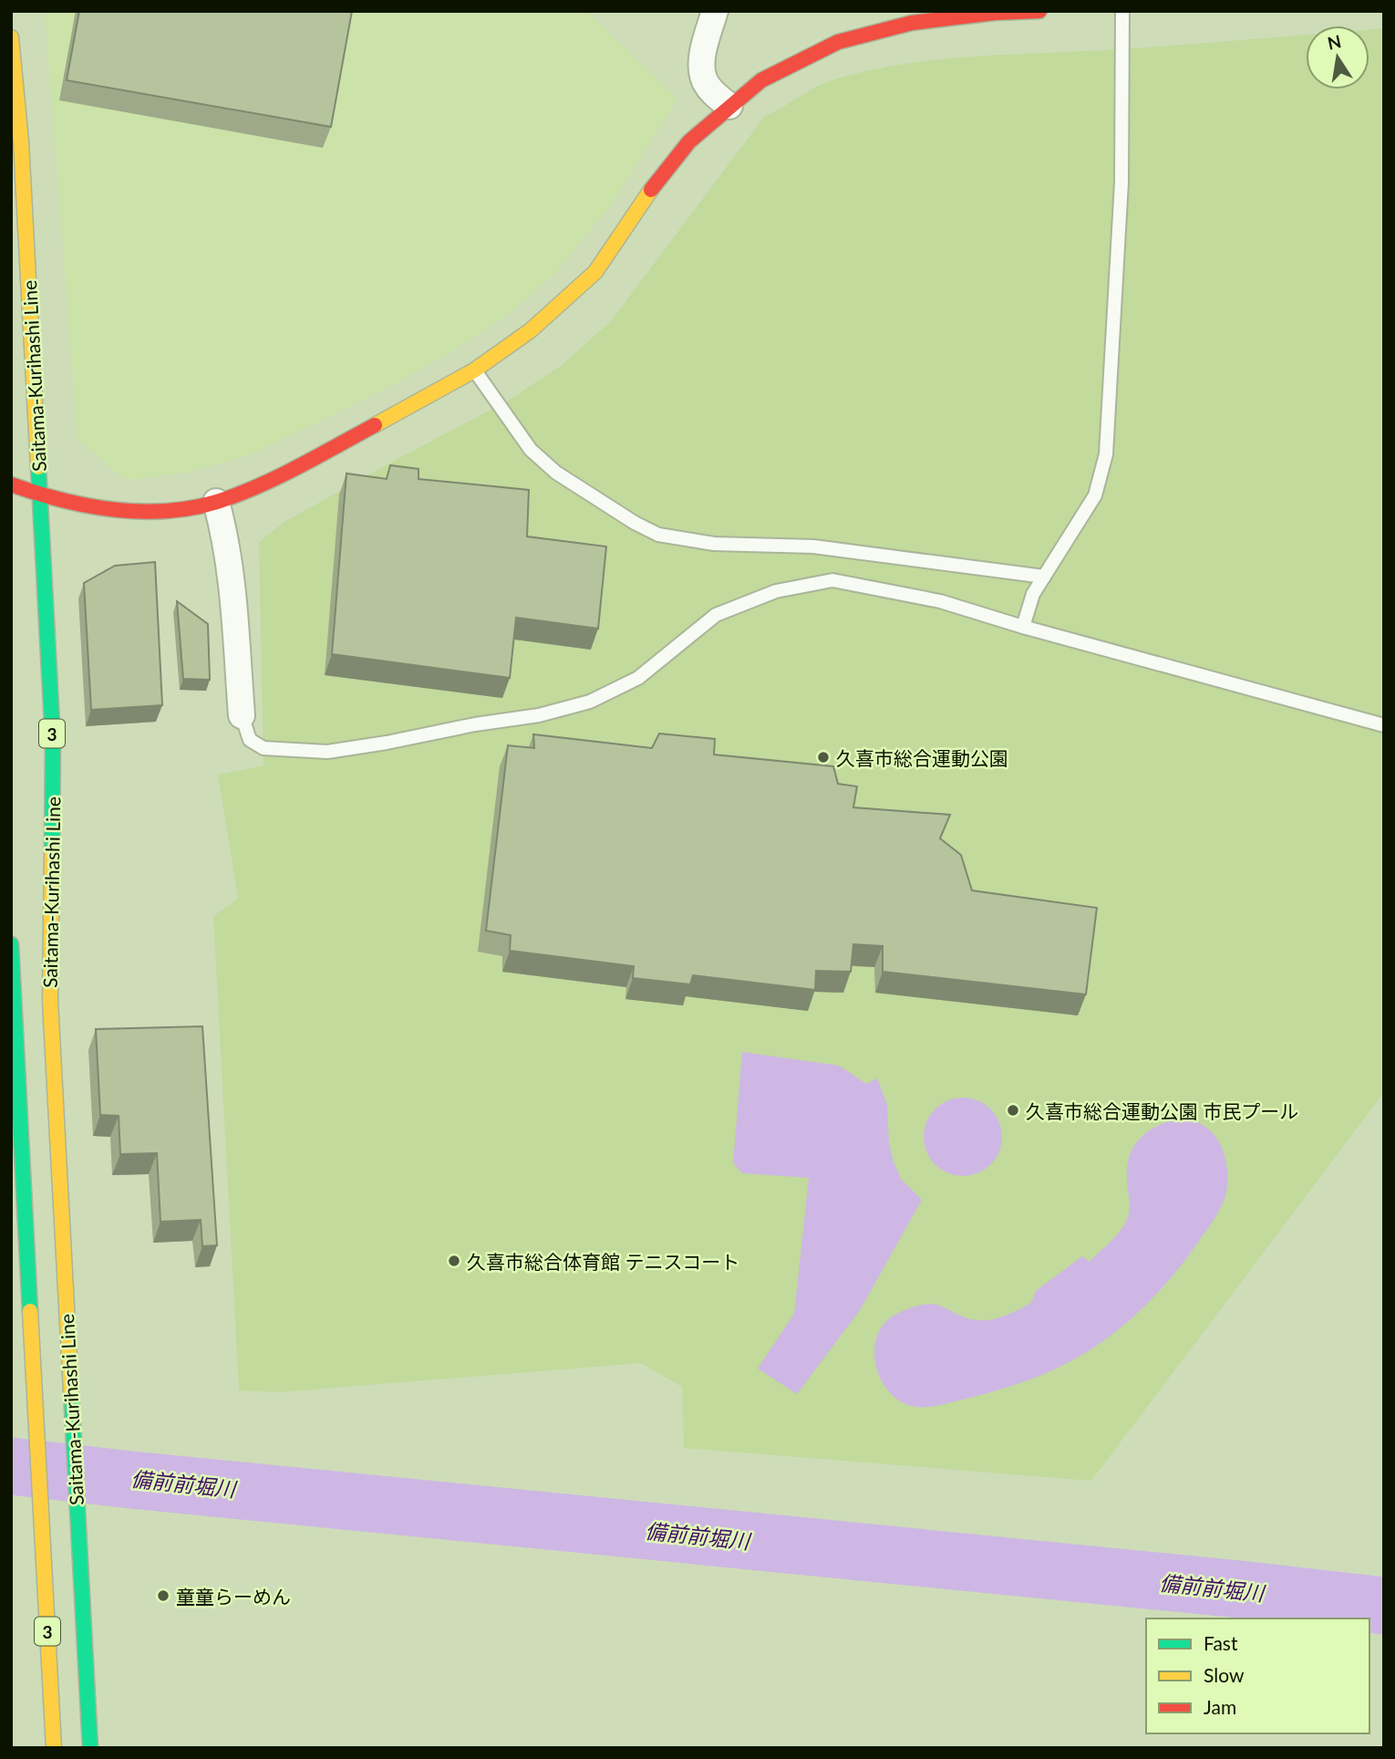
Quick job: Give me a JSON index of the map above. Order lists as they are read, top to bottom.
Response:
{
  "streets": {
    "main road": ["Saitama-Kurihashi Line", "3"]
  },
  "water": ["備前前堀川"],
  "places": [
    "久喜市総合運動公園",
    "久喜市総合運動公園 市民プール",
    "久喜市総合体育館 テニスコート",
    "童童らーめん"
  ],
  "legend": ["Fast", "Slow", "Jam"],
  "north": "top"
}
